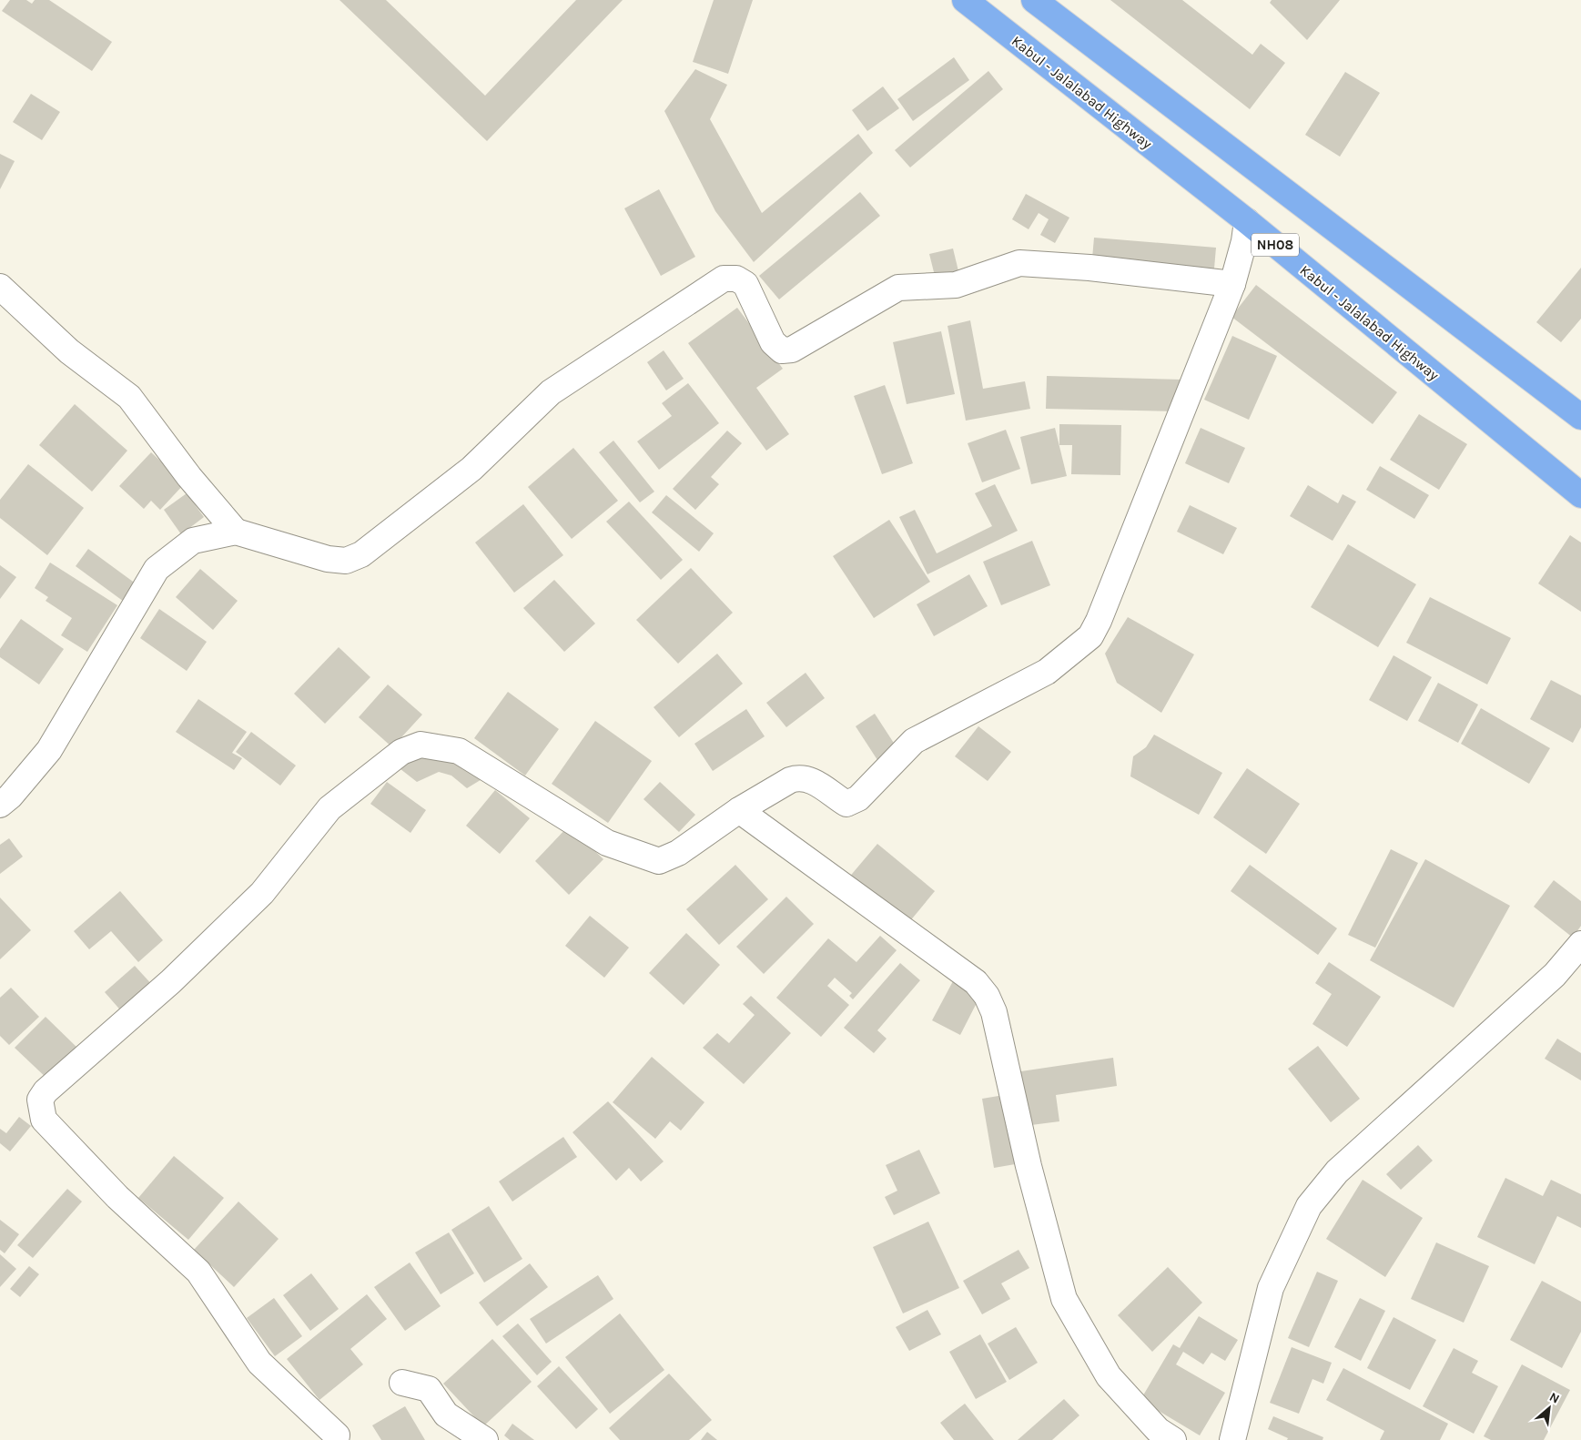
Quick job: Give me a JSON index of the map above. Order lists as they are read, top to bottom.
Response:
{
  "streets": {
    "highway": ["Kabul - Jalalabad Highway", "NH08"]
  },
  "north": "top right"
}
